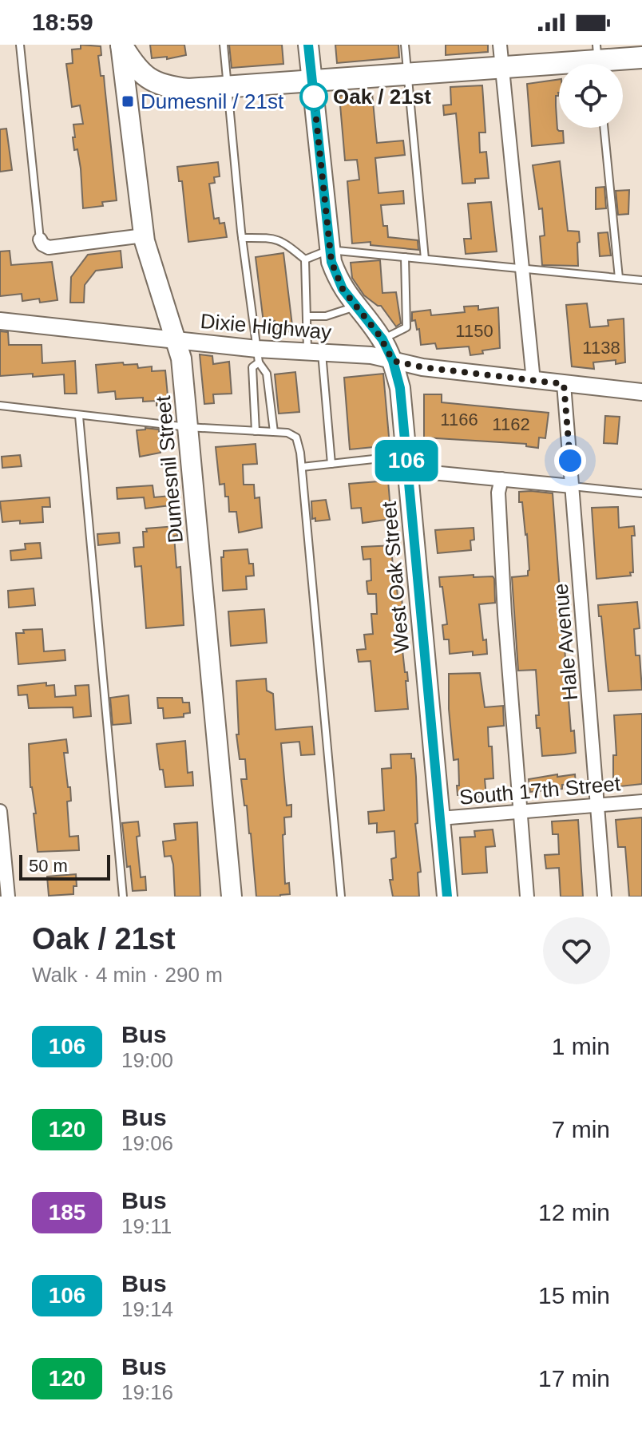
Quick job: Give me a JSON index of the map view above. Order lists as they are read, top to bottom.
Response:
{
  "streets": {
    "main road": ["Dumesnil Street", "West Oak Street"],
    "street": ["Dixie Highway", "Hale Avenue", "South 17th Street"]
  },
  "crossings": [
    ["Dixie Highway", "Dumesnil Street"],
    ["Dixie Highway", "West Oak Street"],
    ["Dixie Highway", "Hale Avenue"],
    ["West Oak Street", "South 17th Street"],
    ["Hale Avenue", "South 17th Street"]
  ],
  "places": {
    "other": ["Oak / 21st"],
    "transit": ["Dumesnil / 21st"]
  },
  "lines": ["bus line 106"],
  "house_numbers": [
    "1150",
    "1138",
    "1166",
    "1162"
  ],
  "scale_bar": "50 m",
  "page": {
    "status": "18:59",
    "on_map": "106",
    "scale": "50 m",
    "heading": ["Oak / 21st", "Walk · 4 min · 290 m"],
    "list": [
      {
        "mark": "106",
        "name": "Bus",
        "note": "19:00",
        "value": "1 min"
      },
      {
        "mark": "120",
        "name": "Bus",
        "note": "19:06",
        "value": "7 min"
      },
      {
        "mark": "185",
        "name": "Bus",
        "note": "19:11",
        "value": "12 min"
      },
      {
        "mark": "106",
        "name": "Bus",
        "note": "19:14",
        "value": "15 min"
      },
      {
        "mark": "120",
        "name": "Bus",
        "note": "19:16",
        "value": "17 min"
      }
    ]
  }
}
